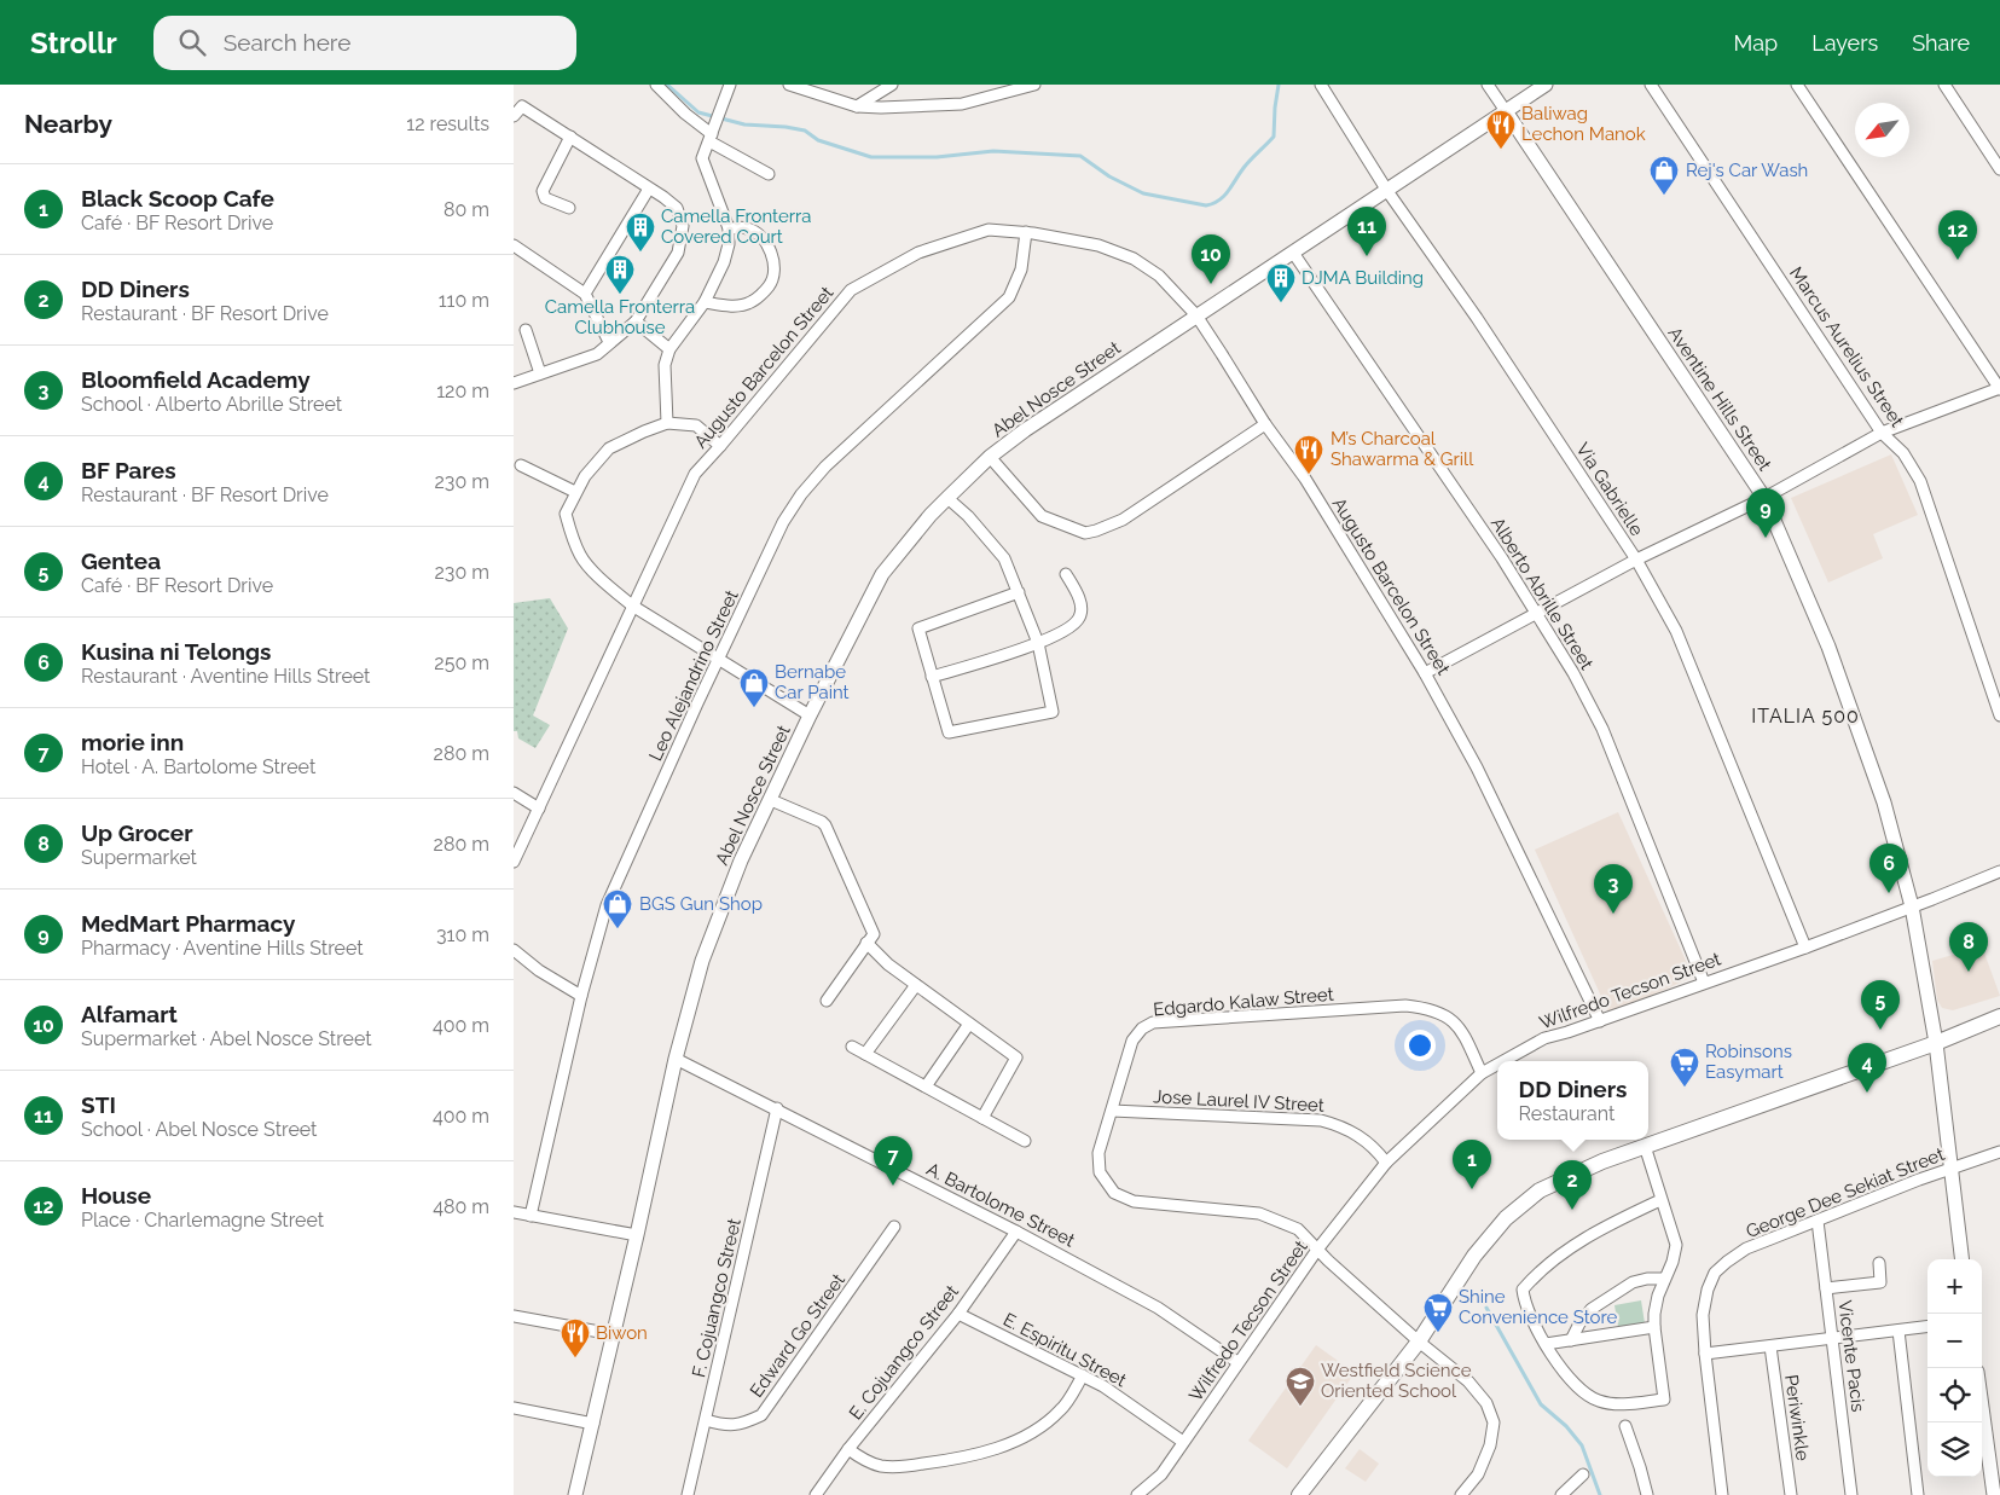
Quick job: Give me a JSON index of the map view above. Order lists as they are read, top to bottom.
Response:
{
  "streets": {
    "street": [
      "Marcus Aurelius Street",
      "Augusto Barcelon Street",
      "Abel Nosce Street",
      "Aventine Hills Street",
      "Via Gabrielle",
      "Alberto Abrille Street",
      "Leo Alejandrino Street",
      "Wilfredo Tecson Street",
      "Edgardo Kalaw Street",
      "Jose Laurel IV Street",
      "George Dee Sekiat Street",
      "A. Bartolome Street",
      "F. Cojuangco Street",
      "Edward Go Street",
      "E. Espiritu Street",
      "E. Cojuangco Street",
      "Vicente Pacis",
      "Periwinkle"
    ]
  },
  "crossings": [
    ["Augusto Barcelon Street", "Abel Nosce Street"],
    ["Augusto Barcelon Street", "Leo Alejandrino Street"],
    ["Augusto Barcelon Street", "Wilfredo Tecson Street"],
    ["Abel Nosce Street", "Aventine Hills Street"],
    ["Abel Nosce Street", "Via Gabrielle"],
    ["Abel Nosce Street", "Alberto Abrille Street"],
    ["Abel Nosce Street", "A. Bartolome Street"],
    ["Aventine Hills Street", "Wilfredo Tecson Street"],
    ["Aventine Hills Street", "George Dee Sekiat Street"],
    ["Via Gabrielle", "Wilfredo Tecson Street"],
    ["Alberto Abrille Street", "Wilfredo Tecson Street"],
    ["Wilfredo Tecson Street", "Edgardo Kalaw Street"],
    ["Wilfredo Tecson Street", "Jose Laurel IV Street"],
    ["Wilfredo Tecson Street", "A. Bartolome Street"],
    ["Wilfredo Tecson Street", "E. Espiritu Street"],
    ["Edgardo Kalaw Street", "Jose Laurel IV Street"],
    ["George Dee Sekiat Street", "Vicente Pacis"],
    ["A. Bartolome Street", "F. Cojuangco Street"],
    ["A. Bartolome Street", "E. Cojuangco Street"],
    ["F. Cojuangco Street", "Edward Go Street"],
    ["E. Espiritu Street", "E. Cojuangco Street"]
  ],
  "districts": ["ITALIA 500"],
  "places": {
    "restaurant": ["Baliwag Lechon Manok", "M’s Charcoal Shawarma & Grill", "Biwon"],
    "shop": ["Rej's Car Wash", "Bernabe Car Paint", "BGS Gun Shop"],
    "building": ["Camella Fronterra Covered Court", "Camella Fronterra Clubhouse", "DJMA Building"],
    "supermarket": ["Robinsons Easymart", "Shine Convenience Store"],
    "school or university": ["Westfield Science Oriented School"]
  },
  "north": "bottom left",
  "page": {
    "header": "Strollr",
    "search": "Search here",
    "nav": ["Map", "Layers", "Share"],
    "heading": ["Nearby", "12 results"],
    "list": [
      {
        "mark": "1",
        "name": "Black Scoop Cafe",
        "note": "Café · BF Resort Drive",
        "value": "80 m"
      },
      {
        "mark": "2",
        "name": "DD Diners",
        "note": "Restaurant · BF Resort Drive",
        "value": "110 m"
      },
      {
        "mark": "3",
        "name": "Bloomfield Academy",
        "note": "School · Alberto Abrille Street",
        "value": "120 m"
      },
      {
        "mark": "4",
        "name": "BF Pares",
        "note": "Restaurant · BF Resort Drive",
        "value": "230 m"
      },
      {
        "mark": "5",
        "name": "Gentea",
        "note": "Café · BF Resort Drive",
        "value": "230 m"
      },
      {
        "mark": "6",
        "name": "Kusina ni Telongs",
        "note": "Restaurant · Aventine Hills Street",
        "value": "250 m"
      },
      {
        "mark": "7",
        "name": "morie inn",
        "note": "Hotel · A. Bartolome Street",
        "value": "280 m"
      },
      {
        "mark": "8",
        "name": "Up Grocer",
        "note": "Supermarket",
        "value": "280 m"
      },
      {
        "mark": "9",
        "name": "MedMart Pharmacy",
        "note": "Pharmacy · Aventine Hills Street",
        "value": "310 m"
      },
      {
        "mark": "10",
        "name": "Alfamart",
        "note": "Supermarket · Abel Nosce Street",
        "value": "400 m"
      },
      {
        "mark": "11",
        "name": "STI",
        "note": "School · Abel Nosce Street",
        "value": "400 m"
      },
      {
        "mark": "12",
        "name": "House",
        "note": "Place · Charlemagne Street",
        "value": "480 m"
      }
    ],
    "pins": [
      "11",
      "12",
      "10",
      "9",
      "6",
      "3",
      "8",
      "5",
      "4",
      "7",
      "1",
      "2"
    ],
    "popup": ["DD Diners", "Restaurant"],
    "map_buttons": ["+", "−"]
  }
}
